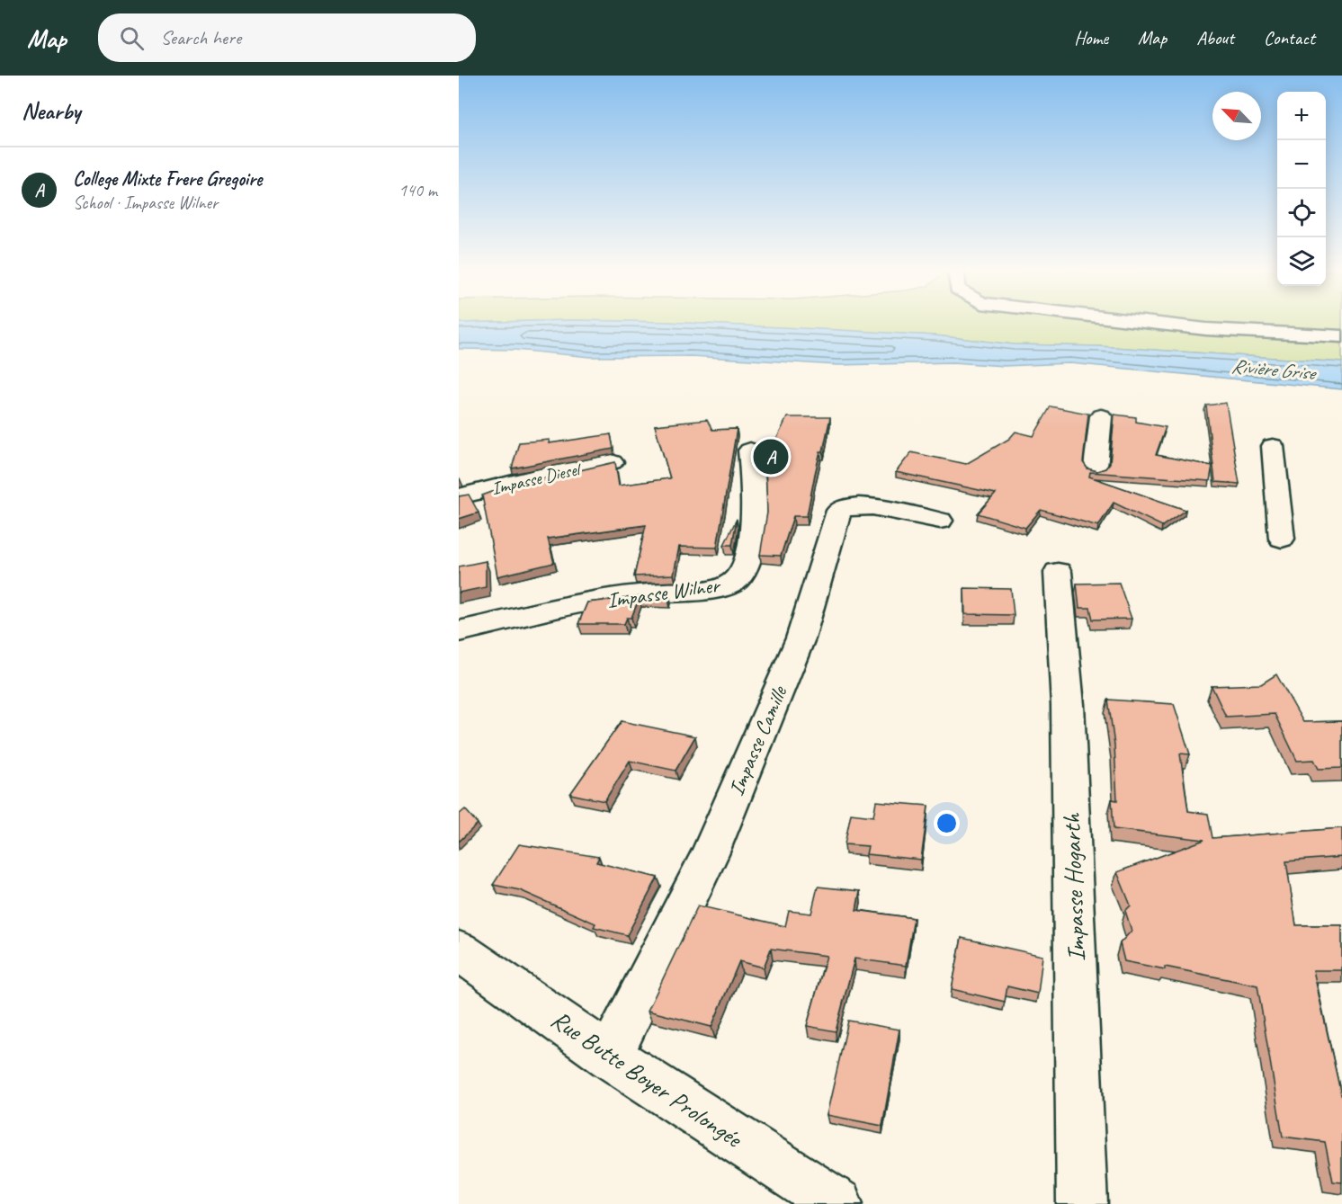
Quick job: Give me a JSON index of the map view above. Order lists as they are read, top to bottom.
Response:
{
  "streets": {
    "street": [
      "Impasse Diesel",
      "Impasse Wilner",
      "Impasse Camille",
      "Impasse Hogarth",
      "Rue Butte Boyer Prolongée"
    ]
  },
  "crossings": [
    ["Impasse Camille", "Rue Butte Boyer Prolongée"]
  ],
  "water": ["Rivière Grise"],
  "north": "top left",
  "page": {
    "header": "Map",
    "search": "Search here",
    "nav": [
      "Home",
      "Map",
      "About",
      "Contact"
    ],
    "heading": "Nearby",
    "map_buttons": ["+", "−"],
    "list": [
      {
        "mark": "A",
        "name": "College Mixte Frere Gregoire",
        "note": "School · Impasse Wilner",
        "value": "140 m"
      }
    ],
    "pins": "A"
  }
}
